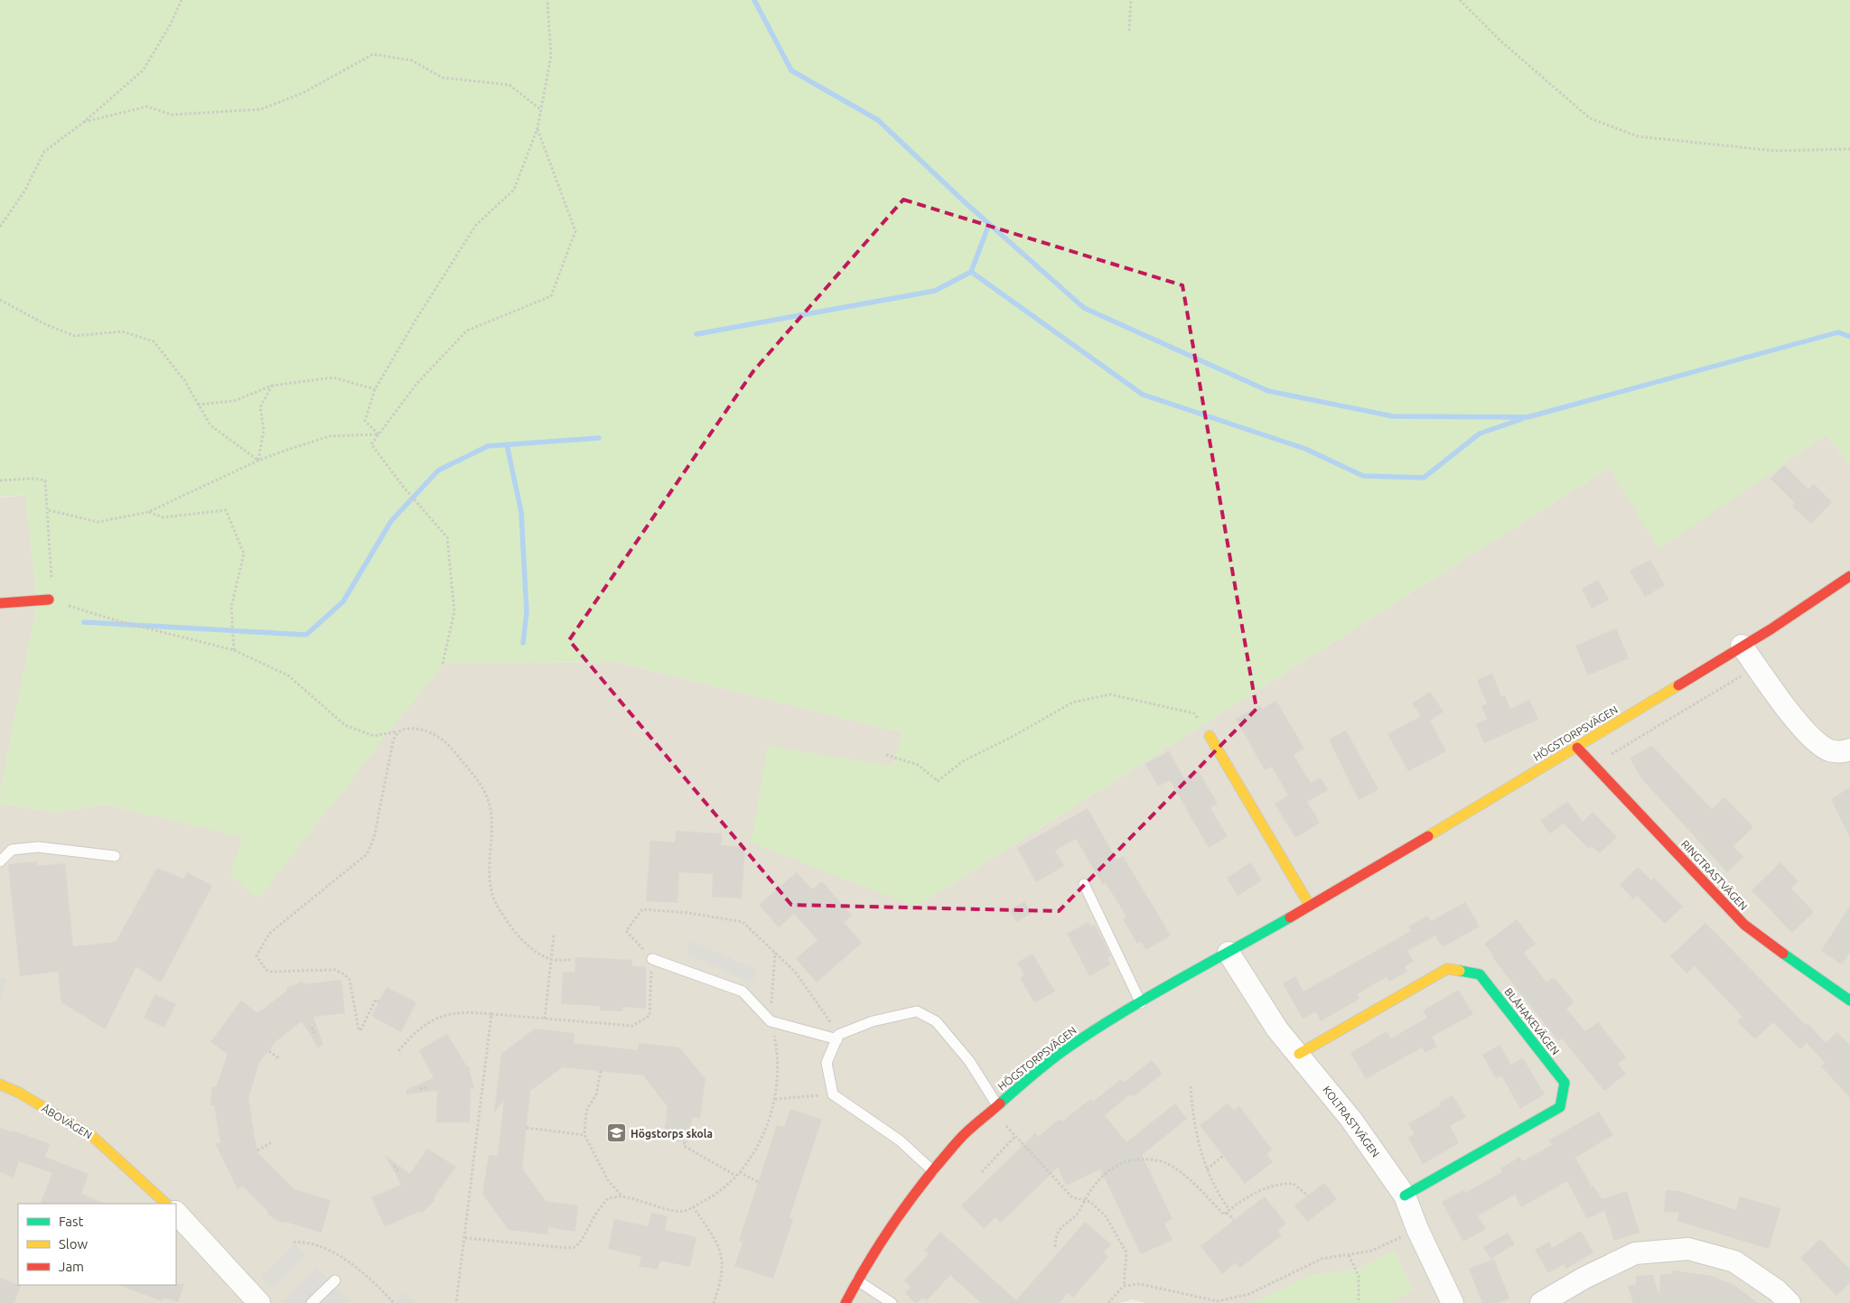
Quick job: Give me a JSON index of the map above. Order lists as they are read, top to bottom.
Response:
{
  "streets": {
    "street": [
      "HÖGSTORPSVÄGEN",
      "RINGTRASTVÄGEN",
      "BLÅHAKEVÄGEN",
      "ÅBOVÄGEN",
      "KOLTRASTVÄGEN"
    ]
  },
  "crossings": [
    ["HÖGSTORPSVÄGEN", "RINGTRASTVÄGEN"],
    ["HÖGSTORPSVÄGEN", "KOLTRASTVÄGEN"],
    ["BLÅHAKEVÄGEN", "KOLTRASTVÄGEN"]
  ],
  "places": {
    "school or university": ["Högstorps skola"]
  },
  "legend": ["Fast", "Slow", "Jam"]
}
